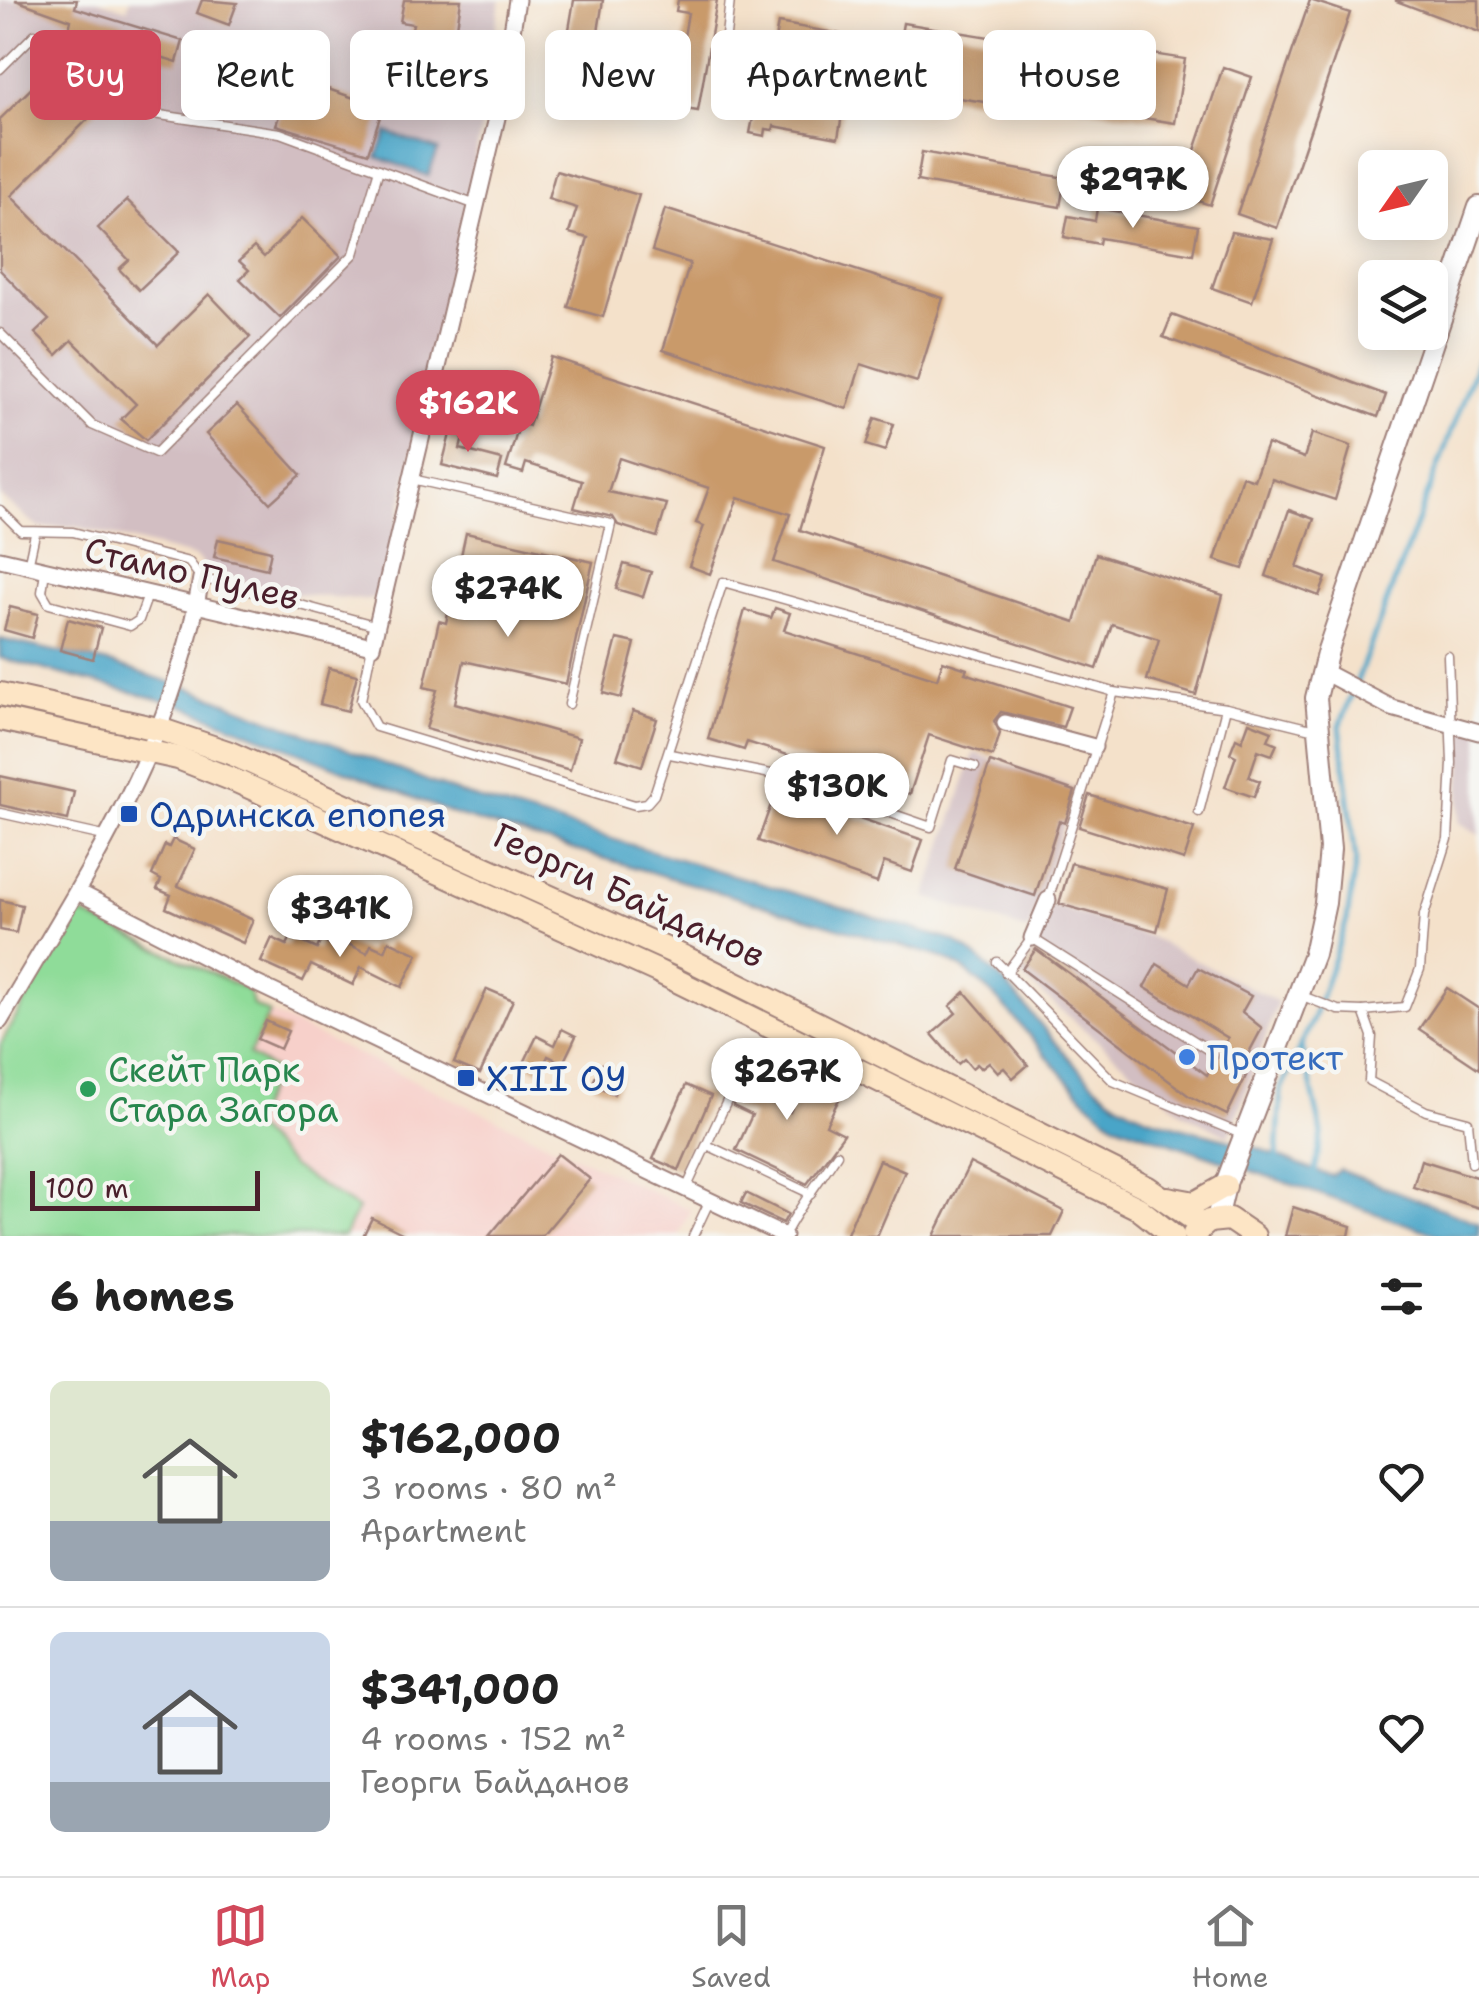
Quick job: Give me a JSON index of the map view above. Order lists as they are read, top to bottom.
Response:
{
  "streets": {
    "main road": ["Георги Байданов"],
    "street": ["Стамо Пулев"]
  },
  "places": {
    "transit": ["Одринска епопея", "XIII ОУ"],
    "other": ["Протект", "Скейт Парк Стара Загора"]
  },
  "scale_bar": "100 m",
  "north": "bottom left",
  "page": {
    "chip": [
      "Buy",
      "Rent",
      "Filters",
      "New",
      "Apartment",
      "House"
    ],
    "price": [
      "$297K",
      "$162K",
      "$274K",
      "$130K",
      "$341K",
      "$267K"
    ],
    "scale": "100 m",
    "heading": "6 homes",
    "list": [
      {
        "name": "$162,000",
        "note": "3 rooms · 80 m² · Apartment"
      },
      {
        "name": "$341,000",
        "note": "4 rooms · 152 m² · Георги Байданов"
      }
    ],
    "tabs": ["Map", "Saved", "Home"]
  }
}
